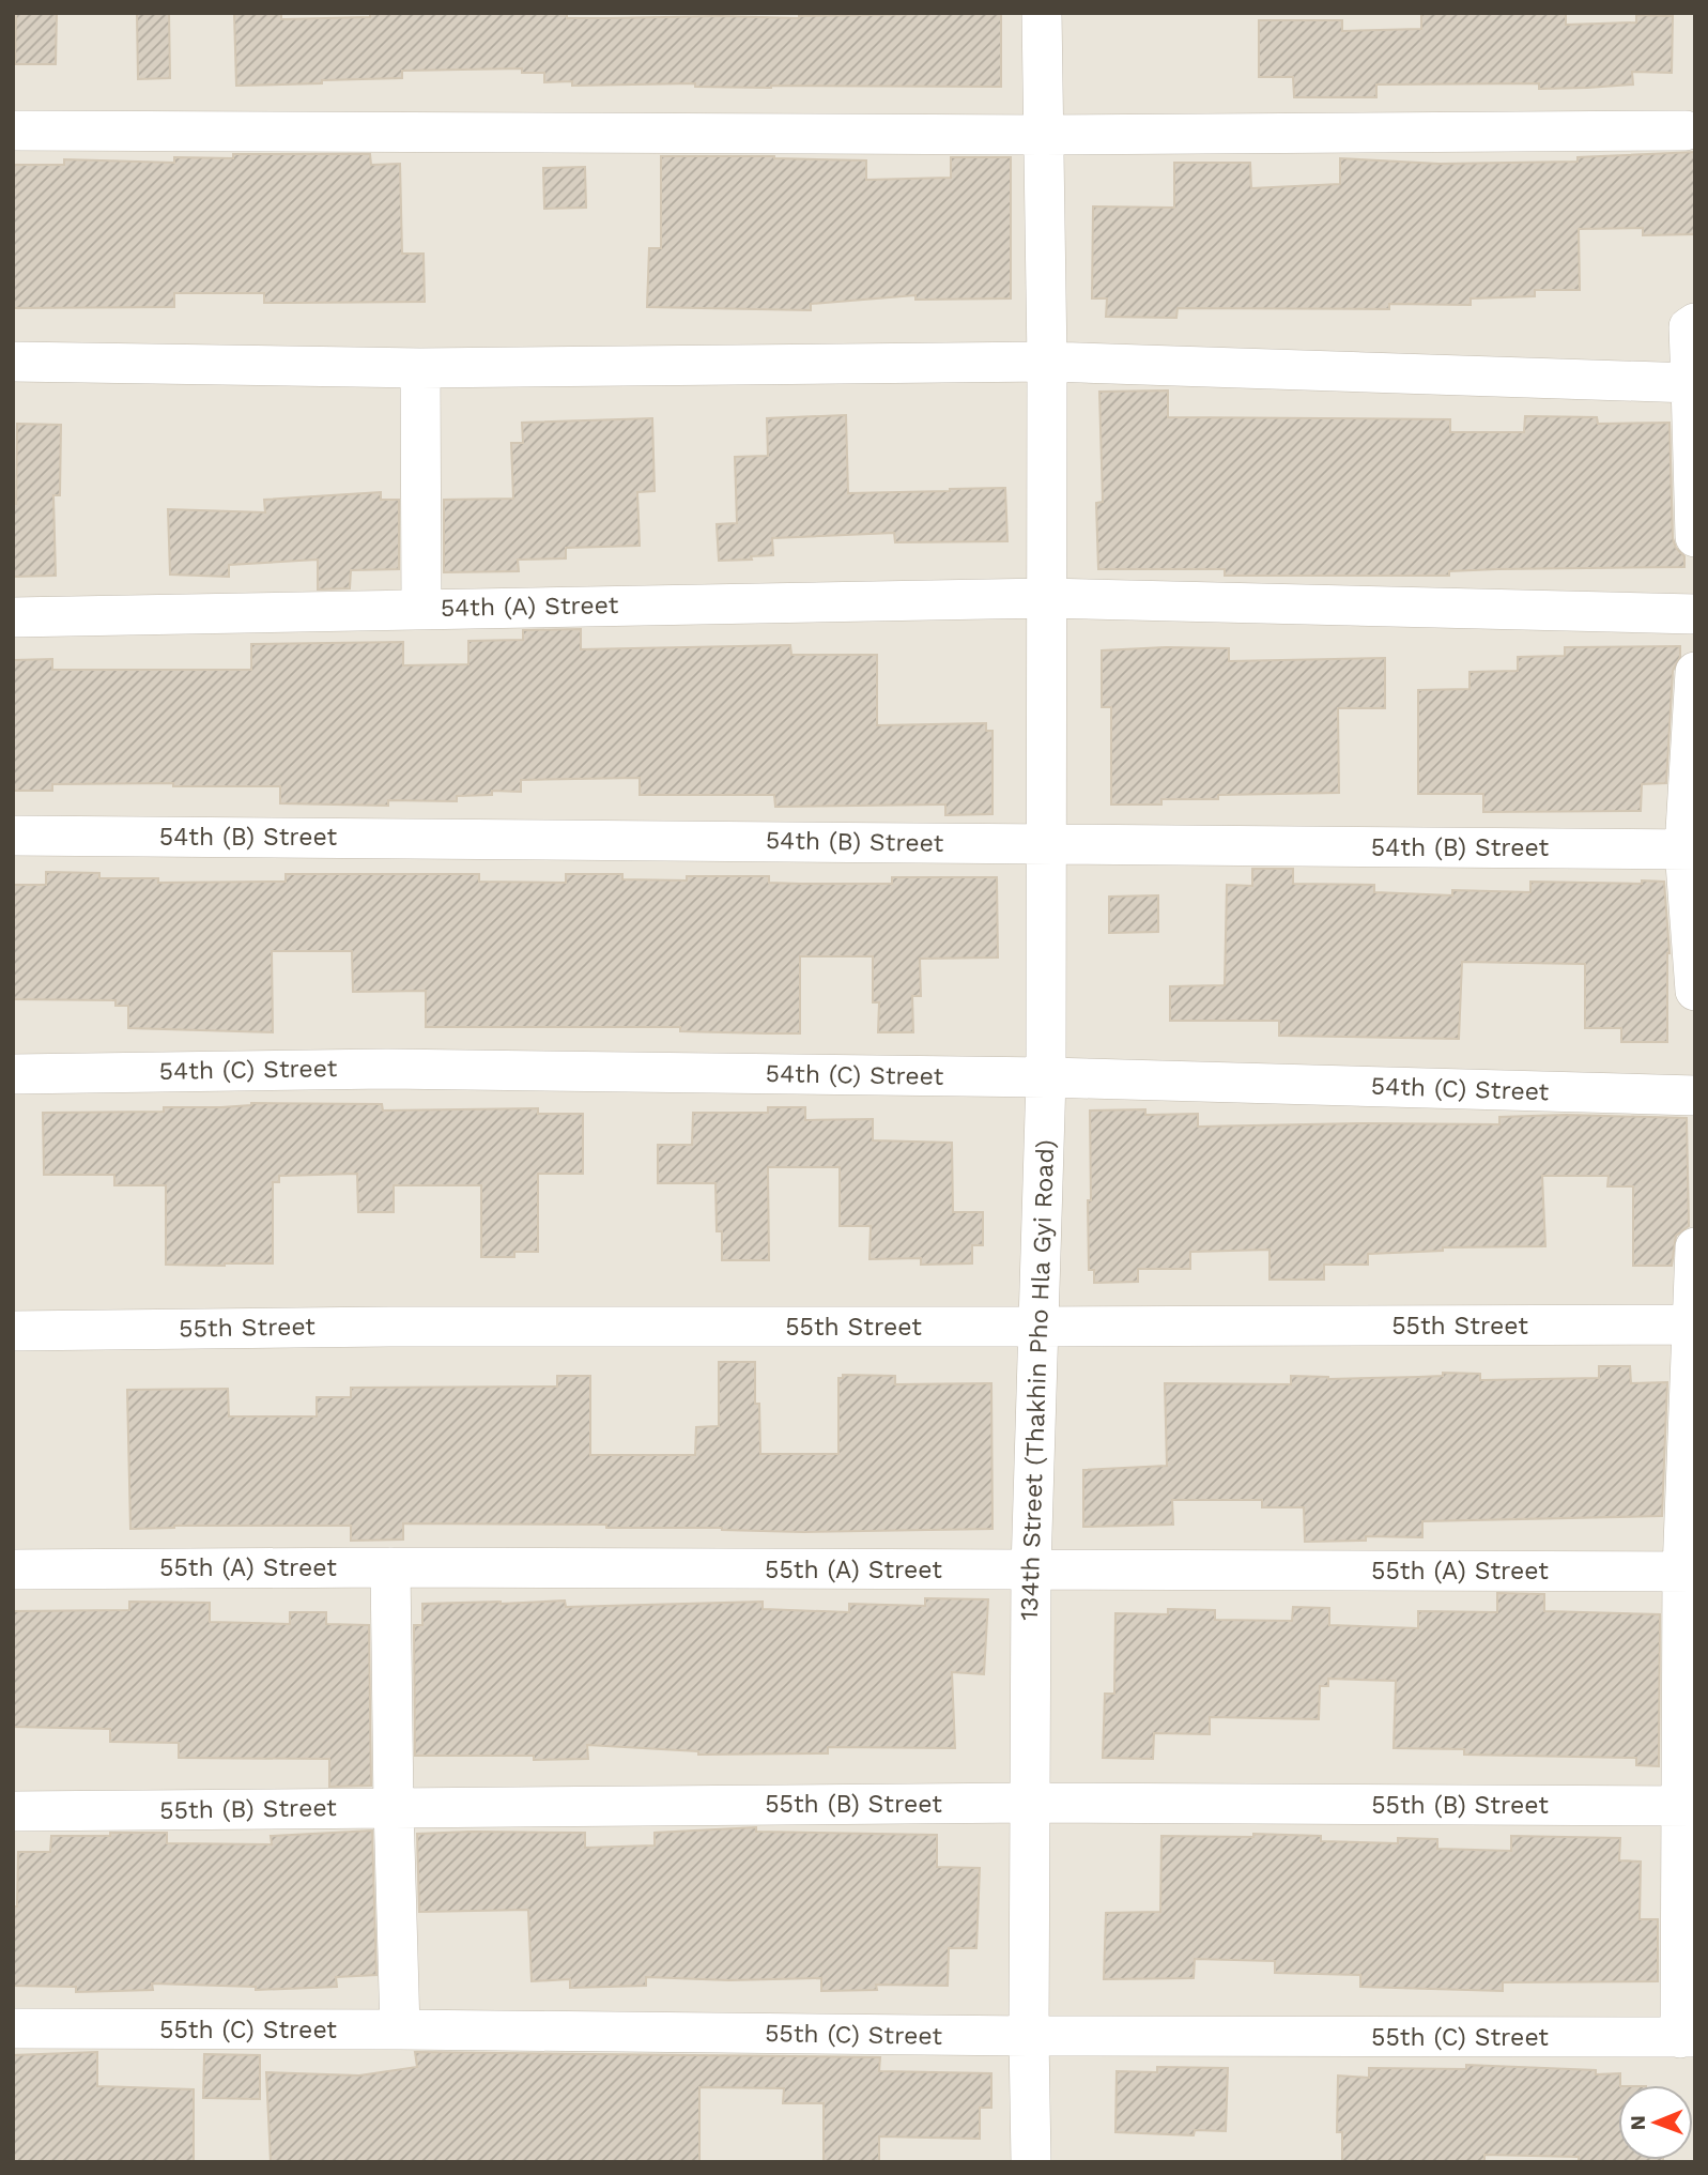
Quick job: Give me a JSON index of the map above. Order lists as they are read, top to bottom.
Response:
{
  "streets": {
    "street": [
      "54th (A) Street",
      "54th (B) Street",
      "54th (C) Street",
      "55th Street",
      "134th Street (Thakhin Pho Hla Gyi Road)",
      "55th (A) Street",
      "55th (B) Street",
      "55th (C) Street"
    ]
  },
  "crossings": [
    ["54th (A) Street", "134th Street (Thakhin Pho Hla Gyi Road)"],
    ["54th (B) Street", "134th Street (Thakhin Pho Hla Gyi Road)"],
    ["54th (C) Street", "134th Street (Thakhin Pho Hla Gyi Road)"],
    ["55th Street", "134th Street (Thakhin Pho Hla Gyi Road)"],
    ["134th Street (Thakhin Pho Hla Gyi Road)", "55th (A) Street"],
    ["134th Street (Thakhin Pho Hla Gyi Road)", "55th (B) Street"],
    ["134th Street (Thakhin Pho Hla Gyi Road)", "55th (C) Street"]
  ],
  "north": "left"
}
